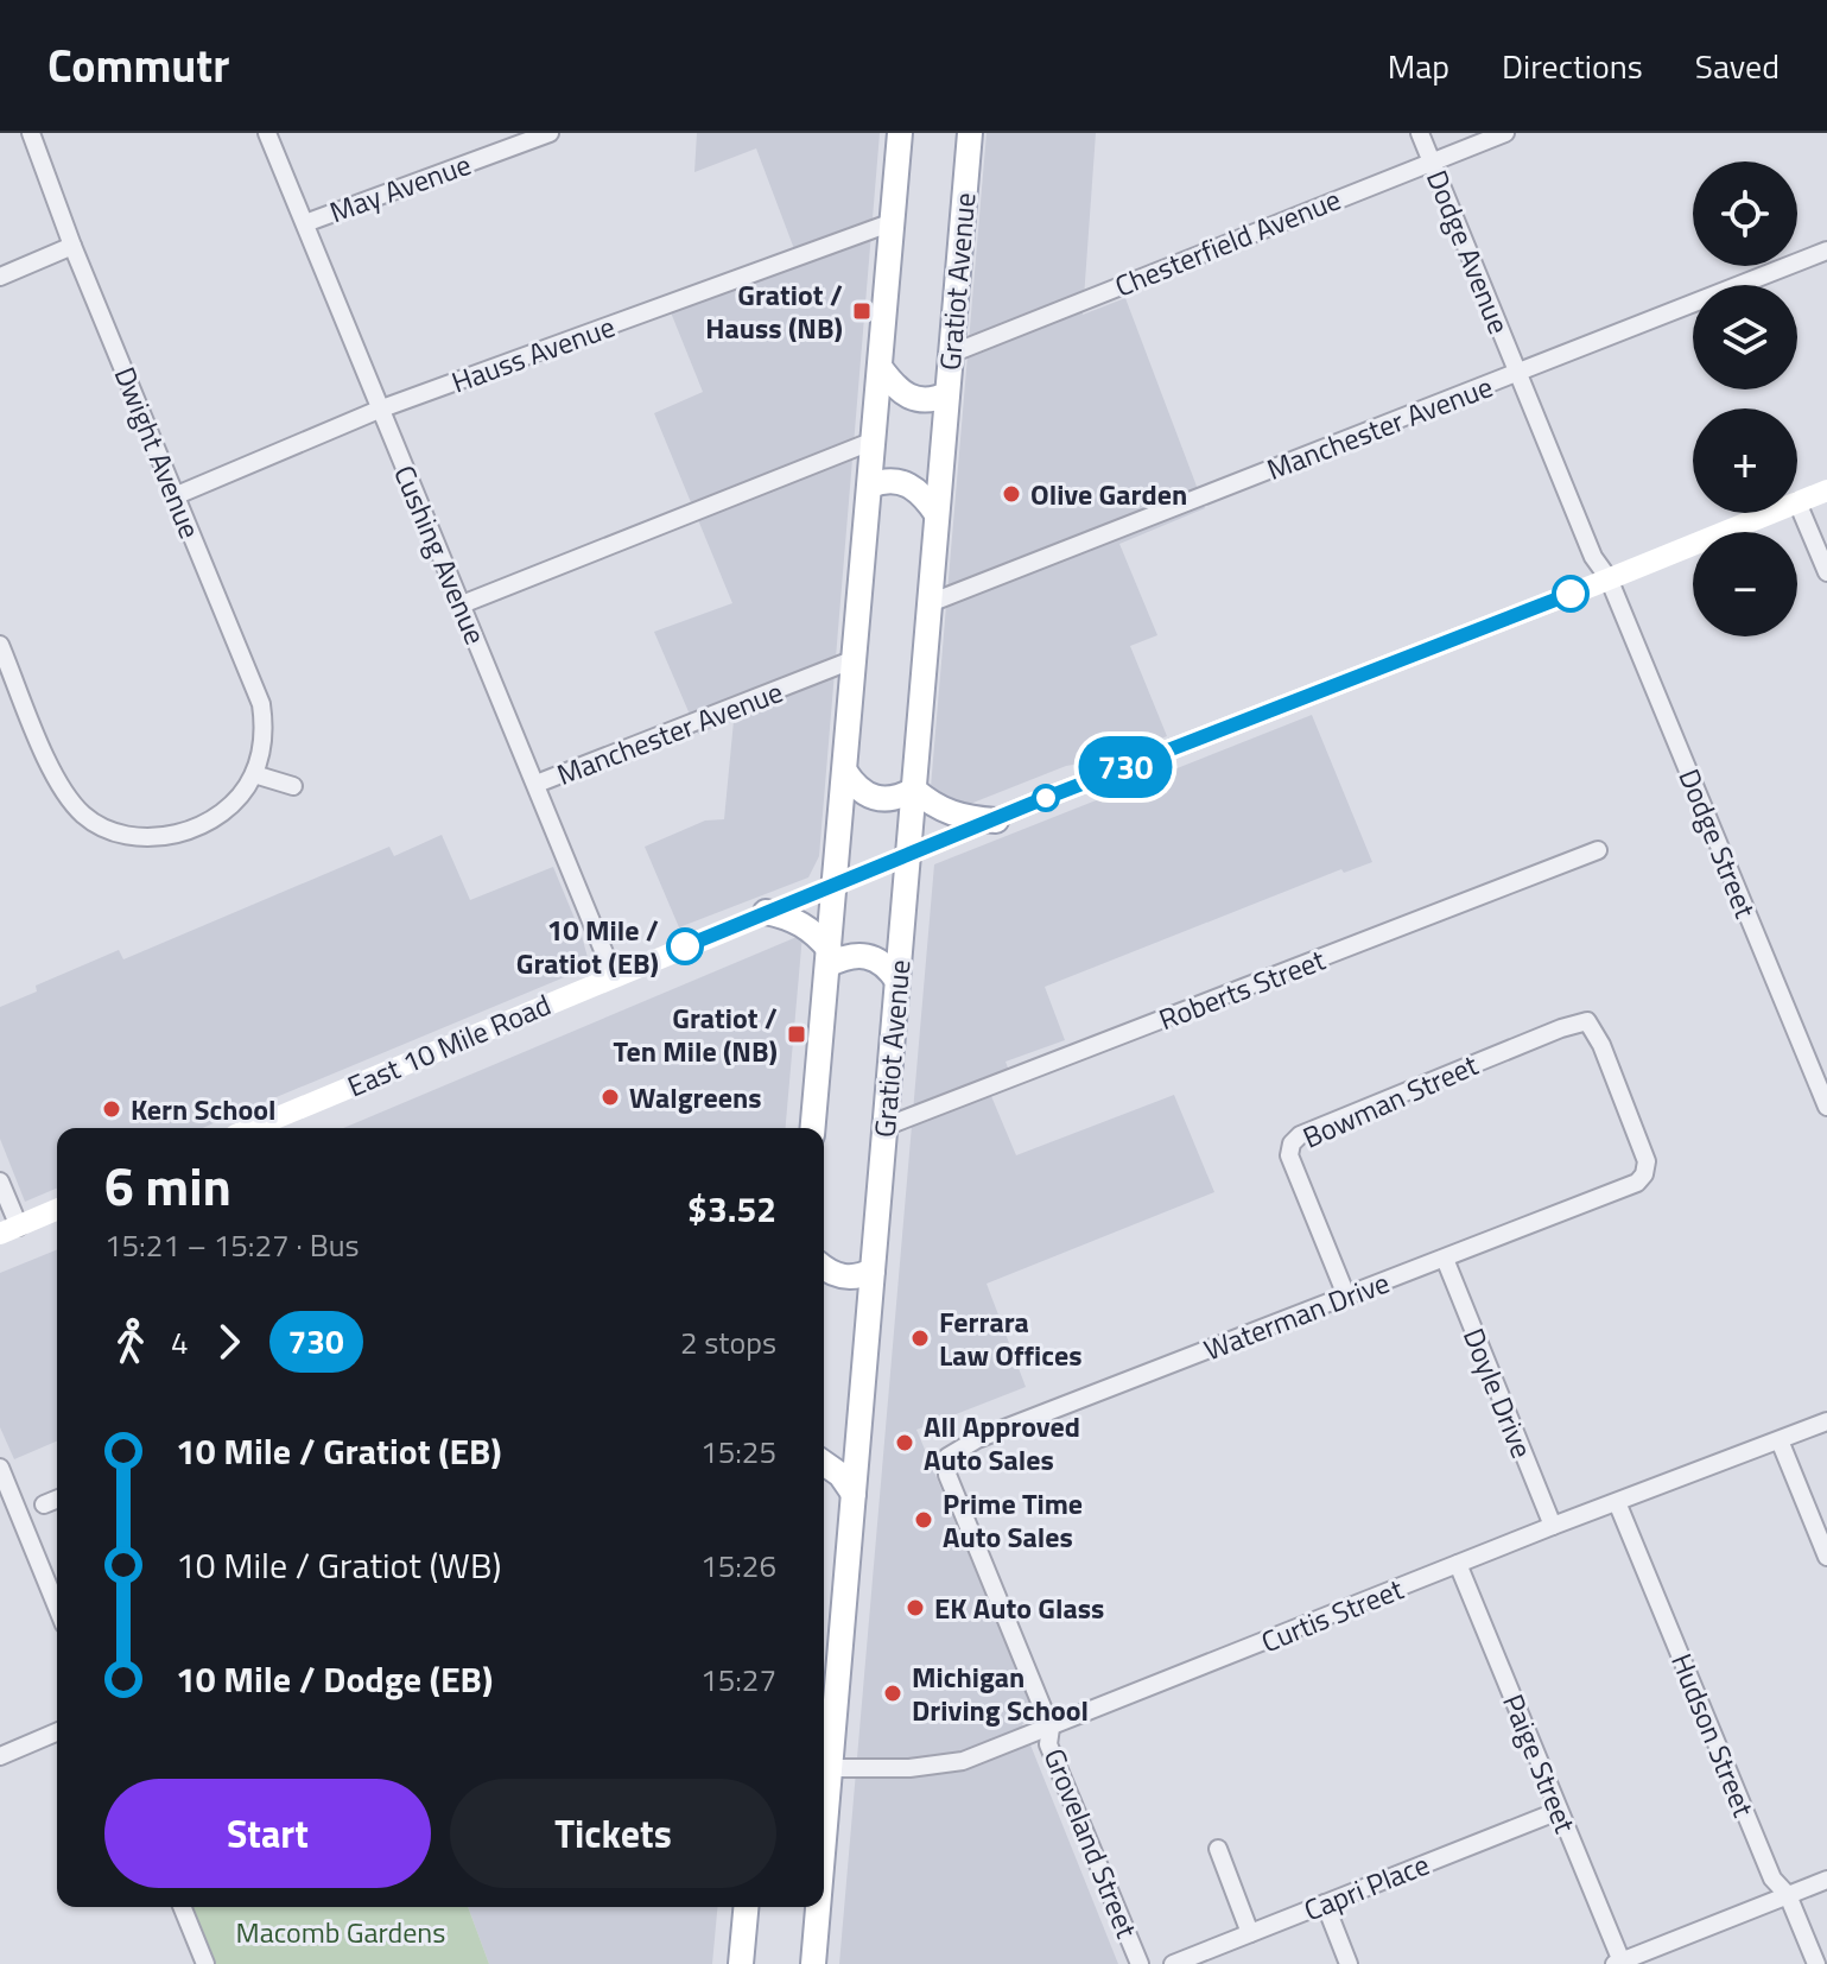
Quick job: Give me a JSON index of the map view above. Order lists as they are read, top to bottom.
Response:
{
  "streets": {
    "main road": ["Gratiot Avenue", "East 10 Mile Road"],
    "street": [
      "May Avenue",
      "Chesterfield Avenue",
      "Dodge Avenue",
      "Hauss Avenue",
      "Manchester Avenue",
      "Dwight Avenue",
      "Cushing Avenue",
      "Dodge Street",
      "Roberts Street",
      "Bowman Street",
      "Waterman Drive",
      "Doyle Drive",
      "Curtis Street",
      "Hudson Street",
      "Paige Street",
      "Groveland Street",
      "Capri Place"
    ]
  },
  "crossings": [
    ["May Avenue", "Cushing Avenue"],
    ["Chesterfield Avenue", "Dodge Avenue"],
    ["Chesterfield Avenue", "Gratiot Avenue"],
    ["Dodge Avenue", "Manchester Avenue"],
    ["Dodge Avenue", "Dodge Street"],
    ["Dodge Avenue", "East 10 Mile Road"],
    ["Gratiot Avenue", "Manchester Avenue"],
    ["Gratiot Avenue", "Roberts Street"],
    ["Gratiot Avenue", "East 10 Mile Road"],
    ["Gratiot Avenue", "Curtis Street"],
    ["Hauss Avenue", "Dwight Avenue"],
    ["Hauss Avenue", "Cushing Avenue"],
    ["Manchester Avenue", "Cushing Avenue"],
    ["Cushing Avenue", "East 10 Mile Road"],
    ["Dodge Street", "East 10 Mile Road"],
    ["Bowman Street", "Waterman Drive"],
    ["Waterman Drive", "Doyle Drive"],
    ["Waterman Drive", "Groveland Street"],
    ["Doyle Drive", "Curtis Street"],
    ["Curtis Street", "Hudson Street"],
    ["Curtis Street", "Paige Street"],
    ["Curtis Street", "Groveland Street"],
    ["Paige Street", "Capri Place"]
  ],
  "parks": ["Macomb Gardens"],
  "places": {
    "transit": ["Gratiot / Hauss (NB)", "Gratiot / Ten Mile (NB)"],
    "other": [
      "Olive Garden",
      "10 Mile / Gratiot (EB)",
      "Walgreens",
      "Kern School",
      "Ferrara Law Offices",
      "All Approved Auto Sales",
      "Prime Time Auto Sales",
      "EK Auto Glass",
      "Michigan Driving School"
    ]
  },
  "lines": ["bus line 730"],
  "page": {
    "header": "Commutr",
    "nav": ["Map", "Directions", "Saved"],
    "on_map": "730",
    "map_buttons": ["+", "−"],
    "heading": ["6 min", "15:21 – 15:27 · Bus", "$3.52"],
    "legs": ["4", "730", "2 stops"],
    "list": [
      {
        "name": "10 Mile / Gratiot (EB)",
        "value": "15:25"
      },
      {
        "name": "10 Mile / Gratiot (WB)",
        "value": "15:26"
      },
      {
        "name": "10 Mile / Dodge (EB)",
        "value": "15:27"
      }
    ],
    "buttons": ["Start", "Tickets"]
  }
}
